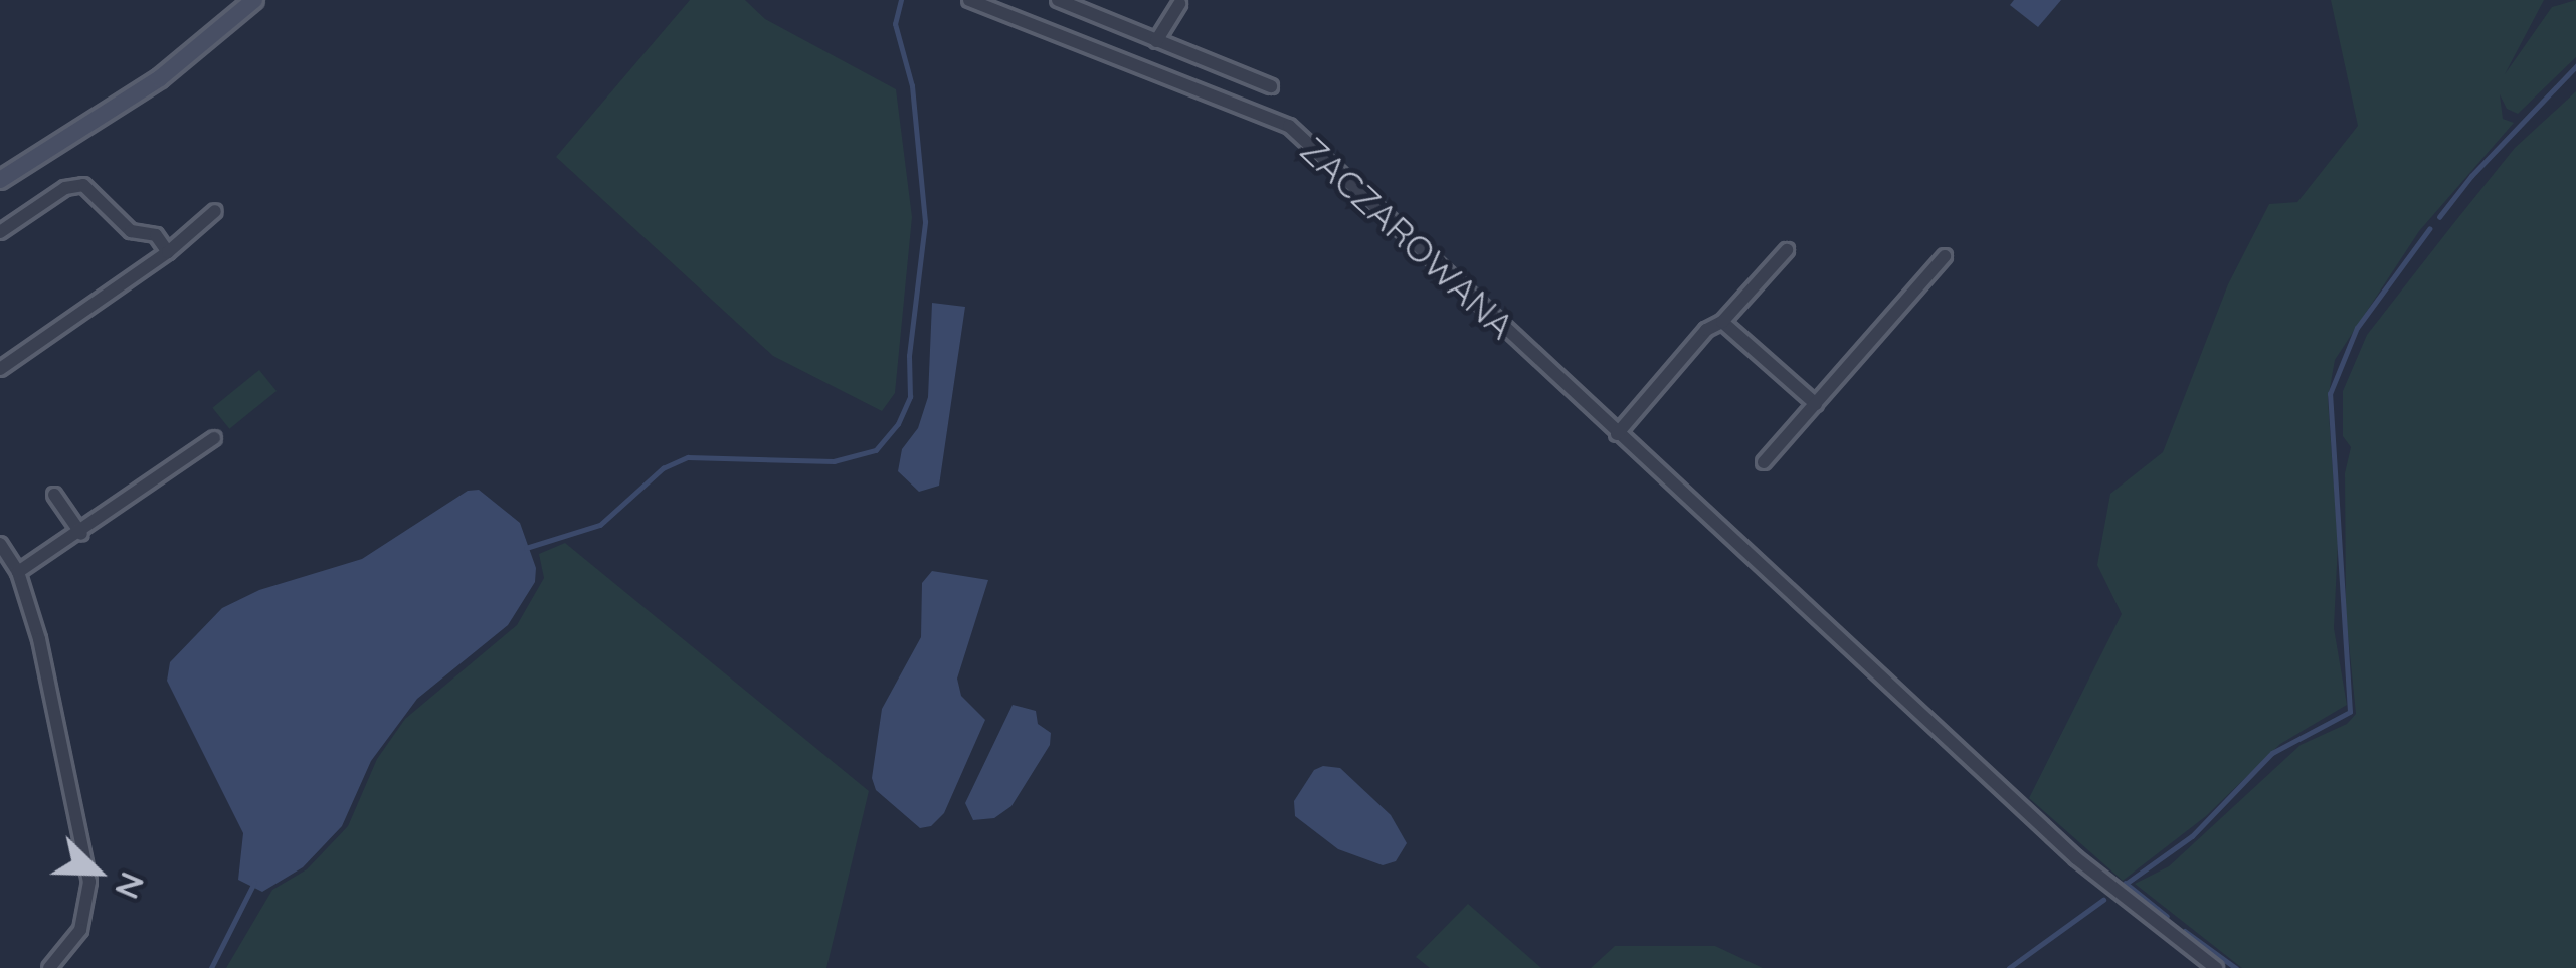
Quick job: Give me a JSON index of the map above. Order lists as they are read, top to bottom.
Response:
{
  "streets": {
    "street": ["ZACZAROWANA"]
  },
  "north": "bottom right"
}
